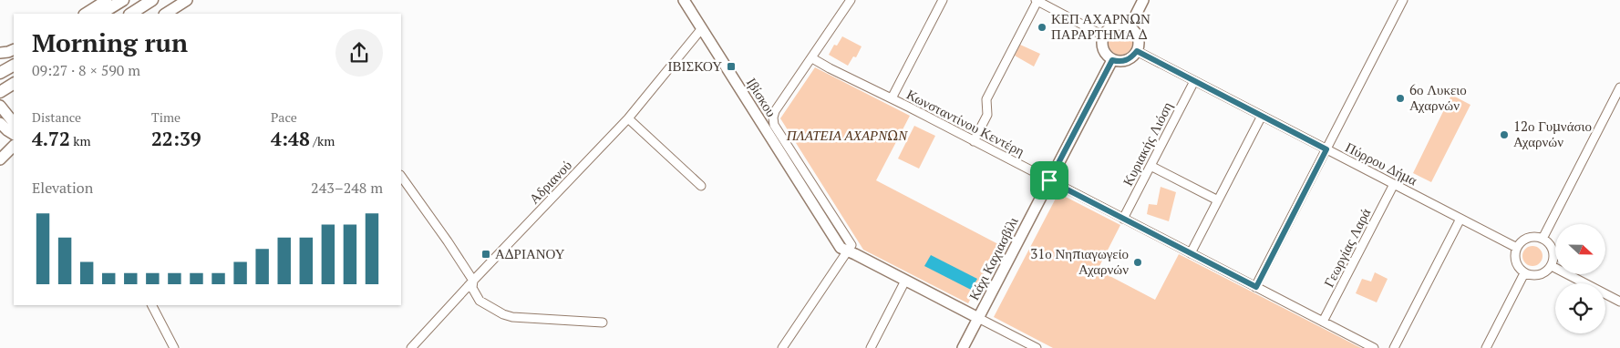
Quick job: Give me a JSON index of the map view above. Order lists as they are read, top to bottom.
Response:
{
  "streets": {
    "street": [
      "Ιβίσκου",
      "Κωνσταντίνου Κεντέρη",
      "Κυριακής Λιόση",
      "Πύρρου Δήμα",
      "Αδριανού",
      "Γεωργίας Λαρά",
      "Κάχι Καχιασβίλι"
    ]
  },
  "crossings": [
    ["Ιβίσκου", "Αδριανού"],
    ["Ιβίσκου", "Κάχι Καχιασβίλι"],
    ["Κωνσταντίνου Κεντέρη", "Κυριακής Λιόση"],
    ["Κωνσταντίνου Κεντέρη", "Γεωργίας Λαρά"],
    ["Κωνσταντίνου Κεντέρη", "Κάχι Καχιασβίλι"],
    ["Κυριακής Λιόση", "Πύρρου Δήμα"],
    ["Πύρρου Δήμα", "Γεωργίας Λαρά"],
    ["Πύρρου Δήμα", "Κάχι Καχιασβίλι"]
  ],
  "parks": ["ΠΛΑΤΕΙΑ ΑΧΑΡΝΩΝ"],
  "places": {
    "other": [
      "ΚΕΠ ΑΧΑΡΝΩΝ ΠΑΡΑΡΤΗΜΑ Δ",
      "6ο Λυκειο Αχαρνών",
      "12ο Γυμνάσιο Αχαρνών",
      "31ο Νηπιαγωγείο Αχαρνών"
    ],
    "transit": ["ΙΒΙΣΚΟΥ", "ΑΔΡΙΑΝΟΥ"]
  },
  "north": "right",
  "page": {
    "heading": ["Morning run", "09:27 · 8 × 590 m"],
    "stats": [
      ["Distance", "4.72 km"],
      ["Time", "22:39"],
      ["Pace", "4:48 /km"]
    ],
    "chart": ["Elevation", "243–248 m"]
  }
}
